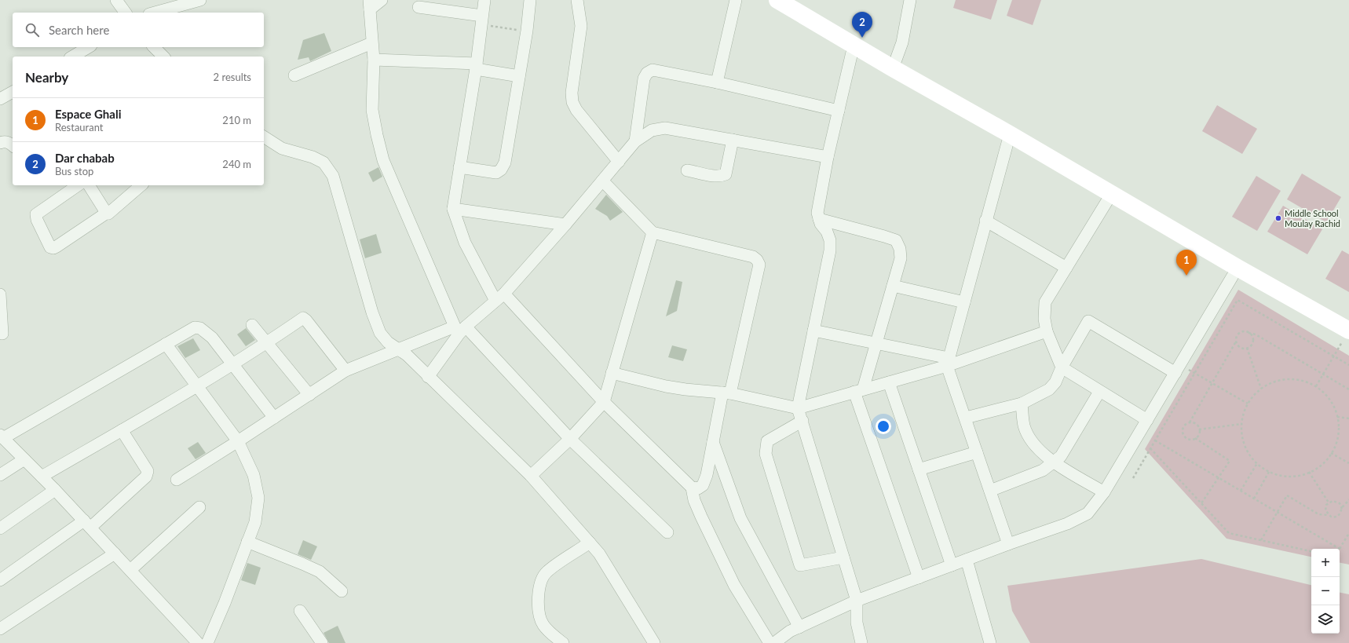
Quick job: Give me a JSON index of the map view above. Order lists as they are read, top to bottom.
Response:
{
  "places": ["Middle School Moulay Rachid"],
  "page": {
    "pins": ["2", "1"],
    "search": "Search here",
    "heading": ["Nearby", "2 results"],
    "list": [
      {
        "mark": "1",
        "name": "Espace Ghali",
        "note": "Restaurant",
        "value": "210 m"
      },
      {
        "mark": "2",
        "name": "Dar chabab",
        "note": "Bus stop",
        "value": "240 m"
      }
    ],
    "map_buttons": ["+", "−"]
  }
}
